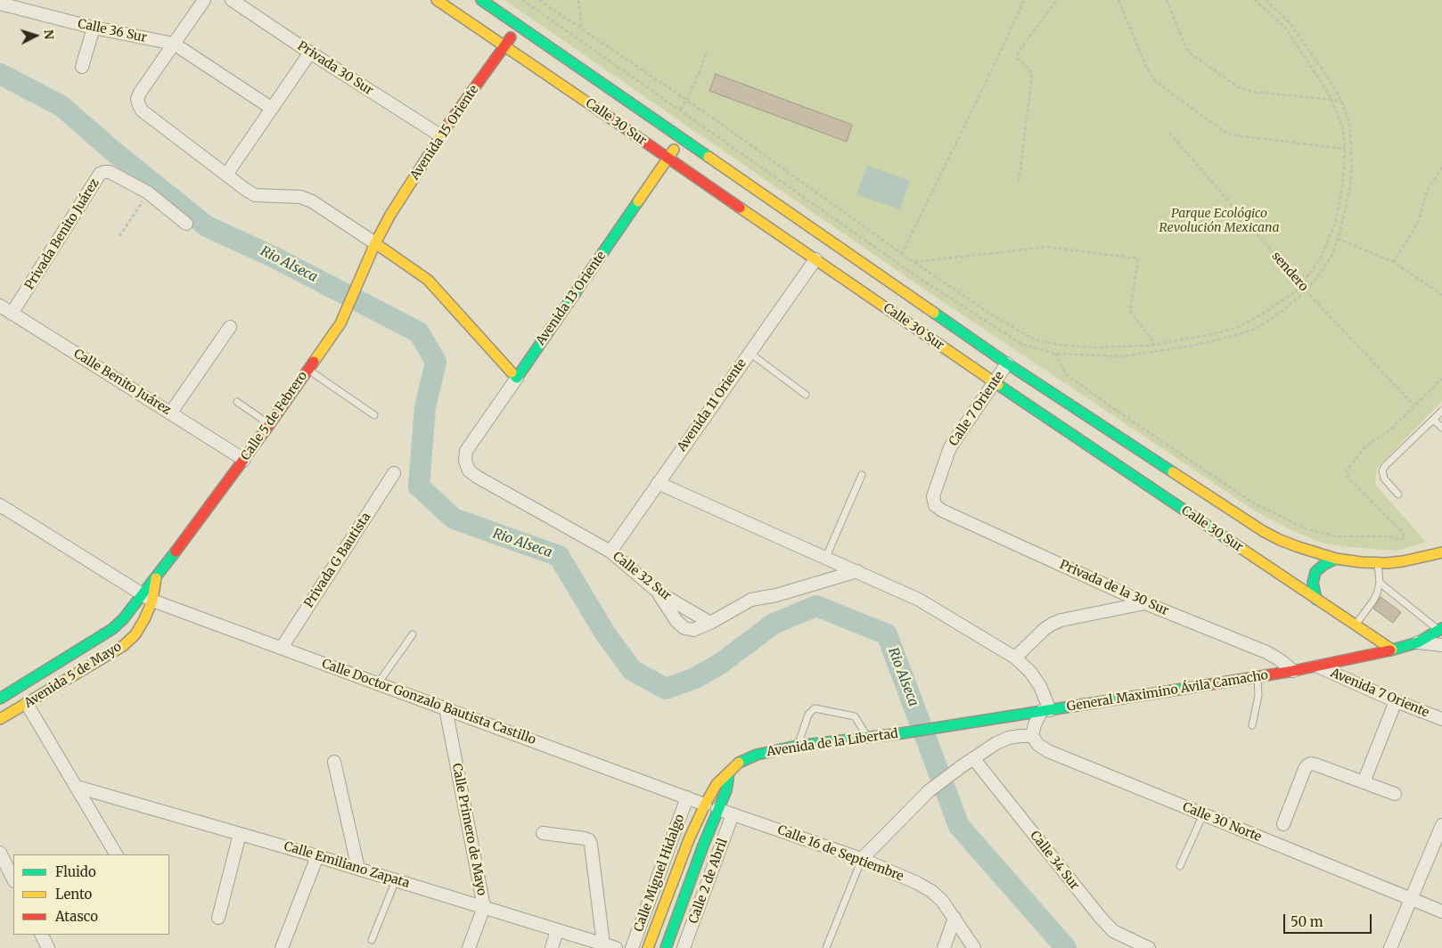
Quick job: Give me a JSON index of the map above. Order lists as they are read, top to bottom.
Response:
{
  "streets": {
    "main road": [
      "Calle 30 Sur",
      "Avenida 15 Oriente",
      "Avenida 13 Oriente",
      "Calle 5 de Febrero",
      "Avenida 5 de Mayo",
      "General Maximino Ávila Camacho",
      "Avenida de la Libertad",
      "Calle 16 de Septiembre"
    ],
    "street": [
      "Calle 36 Sur",
      "Privada 30 Sur",
      "Privada Benito Juárez",
      "Calle Benito Juárez",
      "Avenida 11 Oriente",
      "Calle 7 Oriente",
      "Privada G Bautista",
      "Calle 32 Sur",
      "Privada de la 30 Sur",
      "Avenida 7 Oriente",
      "Calle Doctor Gonzalo Bautista Castillo",
      "Calle 30 Norte",
      "Calle Primero de Mayo",
      "Calle 34 Sur",
      "Calle Emiliano Zapata",
      "Calle Miguel Hidalgo",
      "Calle 2 de Abril"
    ],
    "path": ["sendero"]
  },
  "crossings": [
    ["Privada 30 Sur", "Avenida 15 Oriente"],
    ["Calle 30 Sur", "Avenida 15 Oriente"],
    ["Calle 30 Sur", "Avenida 13 Oriente"],
    ["Calle 30 Sur", "Avenida 11 Oriente"],
    ["Calle 30 Sur", "Calle 7 Oriente"],
    ["Calle 30 Sur", "General Maximino Ávila Camacho"],
    ["Avenida 15 Oriente", "Calle 5 de Febrero"],
    ["Privada Benito Juárez", "Calle Benito Juárez"],
    ["Avenida 13 Oriente", "Calle 32 Sur"],
    ["Calle Benito Juárez", "Calle 5 de Febrero"],
    ["Avenida 11 Oriente", "Calle 32 Sur"],
    ["Calle 7 Oriente", "Privada de la 30 Sur"],
    ["Calle 5 de Febrero", "Avenida 5 de Mayo"],
    ["Calle 5 de Febrero", "Calle Doctor Gonzalo Bautista Castillo"],
    ["Privada G Bautista", "Calle Doctor Gonzalo Bautista Castillo"],
    ["Privada de la 30 Sur", "General Maximino Ávila Camacho"],
    ["Avenida 5 de Mayo", "Calle Doctor Gonzalo Bautista Castillo"],
    ["General Maximino Ávila Camacho", "Avenida 7 Oriente"],
    ["General Maximino Ávila Camacho", "Avenida de la Libertad"],
    ["Calle Doctor Gonzalo Bautista Castillo", "Avenida de la Libertad"],
    ["Calle Doctor Gonzalo Bautista Castillo", "Calle Primero de Mayo"],
    ["Calle Doctor Gonzalo Bautista Castillo", "Calle 16 de Septiembre"],
    ["Calle Doctor Gonzalo Bautista Castillo", "Calle Miguel Hidalgo"],
    ["Avenida de la Libertad", "Calle 16 de Septiembre"],
    ["Calle Primero de Mayo", "Calle Emiliano Zapata"],
    ["Calle 16 de Septiembre", "Calle 2 de Abril"]
  ],
  "water": ["Rio Alseca"],
  "parks": ["Parque Ecológico Revolución Mexicana"],
  "legend": ["Fluido", "Lento", "Atasco"],
  "scale_bar": "50 m",
  "north": "right"
}
